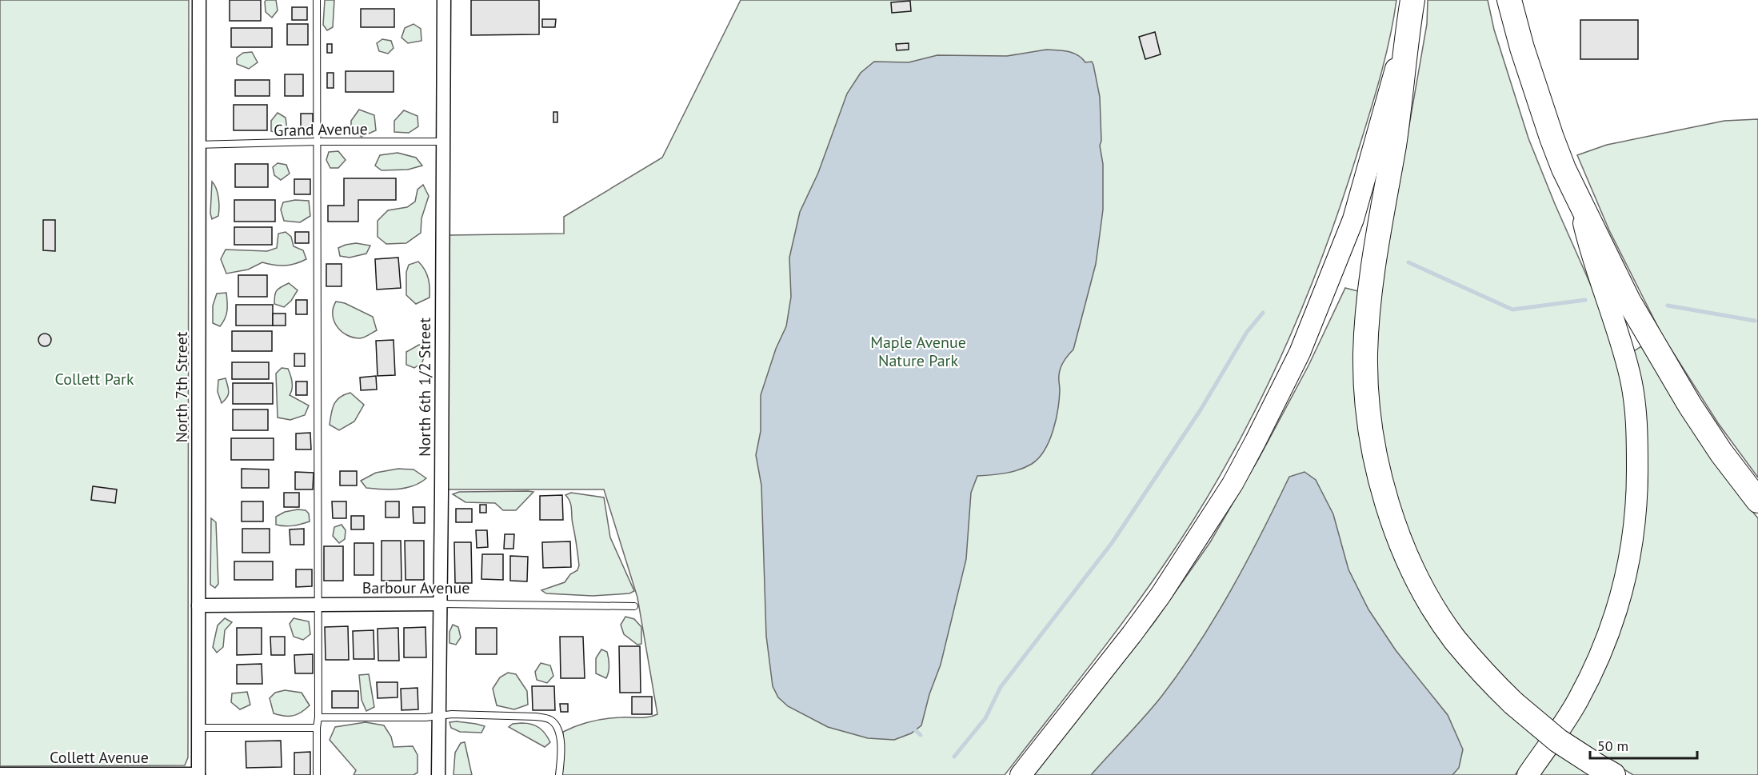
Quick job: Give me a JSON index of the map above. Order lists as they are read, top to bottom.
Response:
{
  "streets": {
    "street": [
      "North 7th Street",
      "North 6th 1/2 Street",
      "Barbour Avenue",
      "Collett Avenue"
    ],
    "lane": ["Grand Avenue"]
  },
  "crossings": [
    ["Grand Avenue", "North 7th Street"],
    ["Grand Avenue", "North 6th 1/2 Street"],
    ["North 7th Street", "Barbour Avenue"],
    ["North 7th Street", "Collett Avenue"],
    ["North 6th 1/2 Street", "Barbour Avenue"]
  ],
  "parks": ["Maple Avenue Nature Park", "Collett Park"],
  "scale_bar": "50 m"
}
